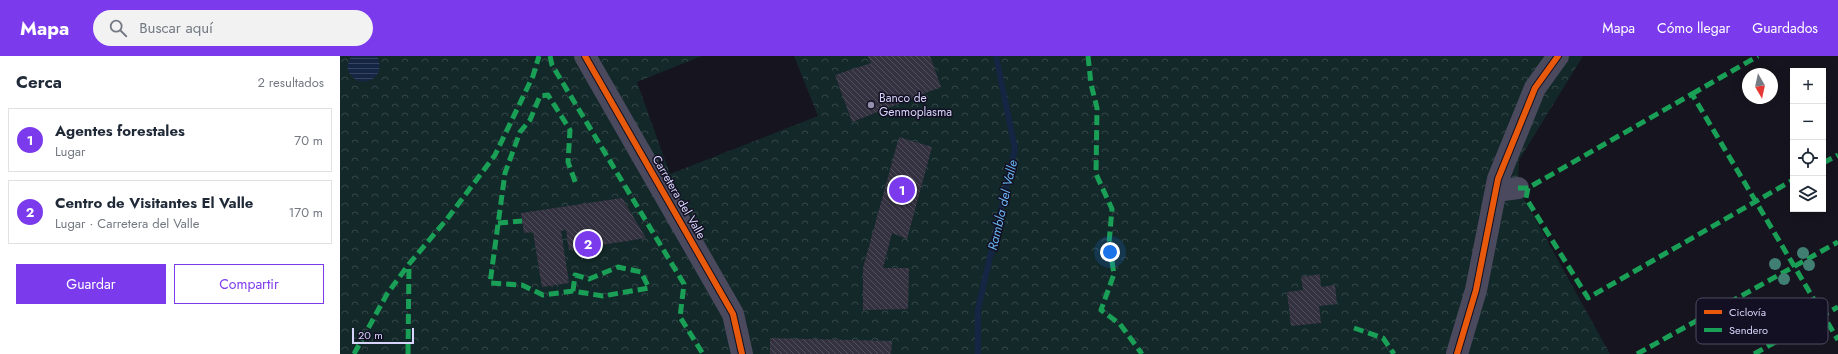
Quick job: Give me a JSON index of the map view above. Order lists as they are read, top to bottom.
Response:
{
  "streets": {
    "street": ["Carretera del Valle"]
  },
  "water": ["Rambla del Valle"],
  "places": ["Banco de Genmoplasma"],
  "legend": ["Ciclovía", "Sendero"],
  "scale_bar": "20 m",
  "north": "bottom",
  "page": {
    "header": "Mapa",
    "search": "Buscar aquí",
    "nav": ["Mapa", "Cómo llegar", "Guardados"],
    "heading": ["Cerca", "2 resultados"],
    "map_buttons": ["+", "−"],
    "list": [
      {
        "mark": "1",
        "name": "Agentes forestales",
        "note": "Lugar",
        "value": "70 m"
      },
      {
        "mark": "2",
        "name": "Centro de Visitantes El Valle",
        "note": "Lugar · Carretera del Valle",
        "value": "170 m"
      }
    ],
    "pins": ["1", "2"],
    "buttons": ["Guardar", "Compartir"],
    "scale": "20 m"
  }
}
